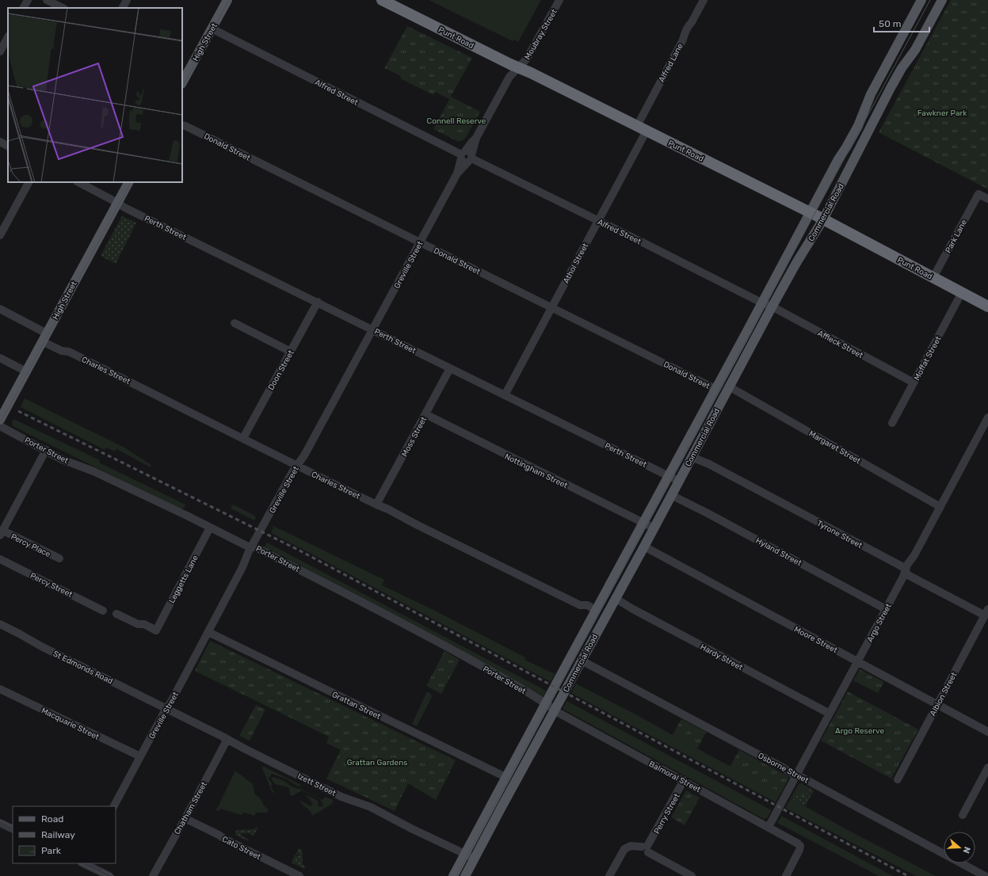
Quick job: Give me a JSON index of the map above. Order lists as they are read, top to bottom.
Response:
{
  "streets": {
    "highway": ["Punt Road"],
    "main road": ["High Street", "Commercial Road"],
    "street": [
      "Moubray Street",
      "Alfred Lane",
      "Alfred Street",
      "Donald Street",
      "Perth Street",
      "Park Lane",
      "Athol Street",
      "Greville Street",
      "Affleck Street",
      "Moffat Street",
      "Charles Street",
      "Doon Street",
      "Moss Street",
      "Margaret Street",
      "Porter Street",
      "Nottingham Street",
      "Tyrone Street",
      "Percy Place",
      "Hyland Street",
      "Leggetts Lane",
      "Percy Street",
      "Argo Street",
      "Moore Street",
      "Hardy Street",
      "St Edmonds Road",
      "Albion Street",
      "Grattan Street",
      "Macquarie Street",
      "Osborne Street",
      "Balmoral Street",
      "Izett Street",
      "Chatham Street",
      "Perry Street",
      "Cato Street"
    ]
  },
  "crossings": [
    ["Moubray Street", "Punt Road"],
    ["Moubray Street", "Greville Street"],
    ["Punt Road", "Alfred Lane"],
    ["Punt Road", "Commercial Road"],
    ["Punt Road", "Park Lane"],
    ["Punt Road", "Athol Street"],
    ["Punt Road", "Greville Street"],
    ["Punt Road", "Moffat Street"],
    ["High Street", "Alfred Street"],
    ["High Street", "Perth Street"],
    ["High Street", "Charles Street"],
    ["Alfred Lane", "Athol Street"],
    ["Alfred Street", "Commercial Road"],
    ["Alfred Street", "Athol Street"],
    ["Alfred Street", "Greville Street"],
    ["Alfred Street", "Affleck Street"],
    ["Donald Street", "Commercial Road"],
    ["Donald Street", "Athol Street"],
    ["Donald Street", "Greville Street"],
    ["Commercial Road", "Perth Street"],
    ["Commercial Road", "Affleck Street"],
    ["Commercial Road", "Charles Street"],
    ["Commercial Road", "Margaret Street"],
    ["Commercial Road", "Porter Street"],
    ["Commercial Road", "Nottingham Street"],
    ["Commercial Road", "Tyrone Street"],
    ["Commercial Road", "Hyland Street"],
    ["Commercial Road", "Moore Street"],
    ["Commercial Road", "Hardy Street"],
    ["Commercial Road", "Grattan Street"],
    ["Commercial Road", "Osborne Street"],
    ["Commercial Road", "Balmoral Street"],
    ["Commercial Road", "Izett Street"],
    ["Perth Street", "Athol Street"],
    ["Perth Street", "Greville Street"],
    ["Perth Street", "Doon Street"],
    ["Perth Street", "Moss Street"],
    ["Greville Street", "Charles Street"],
    ["Greville Street", "Porter Street"],
    ["Greville Street", "St Edmonds Road"],
    ["Greville Street", "Grattan Street"],
    ["Greville Street", "Macquarie Street"],
    ["Greville Street", "Izett Street"],
    ["Affleck Street", "Moffat Street"],
    ["Charles Street", "Doon Street"],
    ["Charles Street", "Moss Street"],
    ["Moss Street", "Nottingham Street"],
    ["Margaret Street", "Argo Street"],
    ["Porter Street", "Leggetts Lane"],
    ["Porter Street", "Balmoral Street"],
    ["Tyrone Street", "Argo Street"],
    ["Tyrone Street", "Albion Street"],
    ["Hyland Street", "Argo Street"],
    ["Argo Street", "Moore Street"],
    ["Argo Street", "Hardy Street"],
    ["Argo Street", "Osborne Street"],
    ["Argo Street", "Balmoral Street"],
    ["Moore Street", "Albion Street"],
    ["St Edmonds Road", "Izett Street"],
    ["Balmoral Street", "Perry Street"],
    ["Izett Street", "Chatham Street"],
    ["Chatham Street", "Cato Street"]
  ],
  "parks": [
    "Fawkner Park",
    "Connell Reserve",
    "Argo Reserve",
    "Grattan Gardens"
  ],
  "legend": ["Road", "Railway", "Park"],
  "scale_bar": "50 m",
  "north": "right"
}
